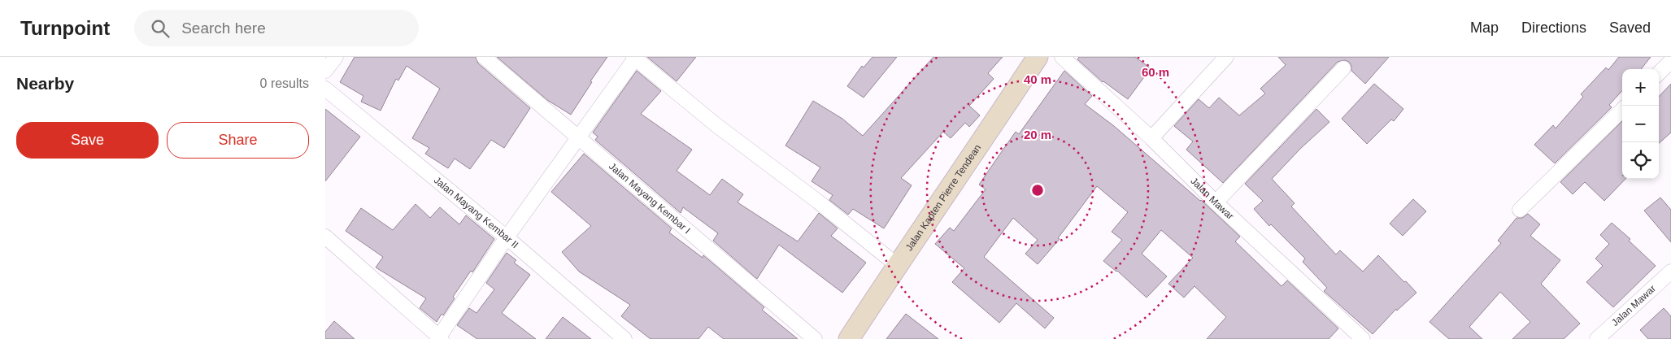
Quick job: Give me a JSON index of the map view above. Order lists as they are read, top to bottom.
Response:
{
  "streets": {
    "main road": ["Jalan Kapten Pierre Tendean"],
    "street": ["Jalan Mayang Kembar I", "Jalan Mawar", "Jalan Mayang Kembar II"]
  },
  "page": {
    "header": "Turnpoint",
    "search": "Search here",
    "nav": ["Map", "Directions", "Saved"],
    "heading": ["Nearby", "0 results"],
    "map_buttons": ["+", "−"],
    "buttons": ["Save", "Share"]
  },
  "rings": ["60 m", "40 m", "20 m"]
}
